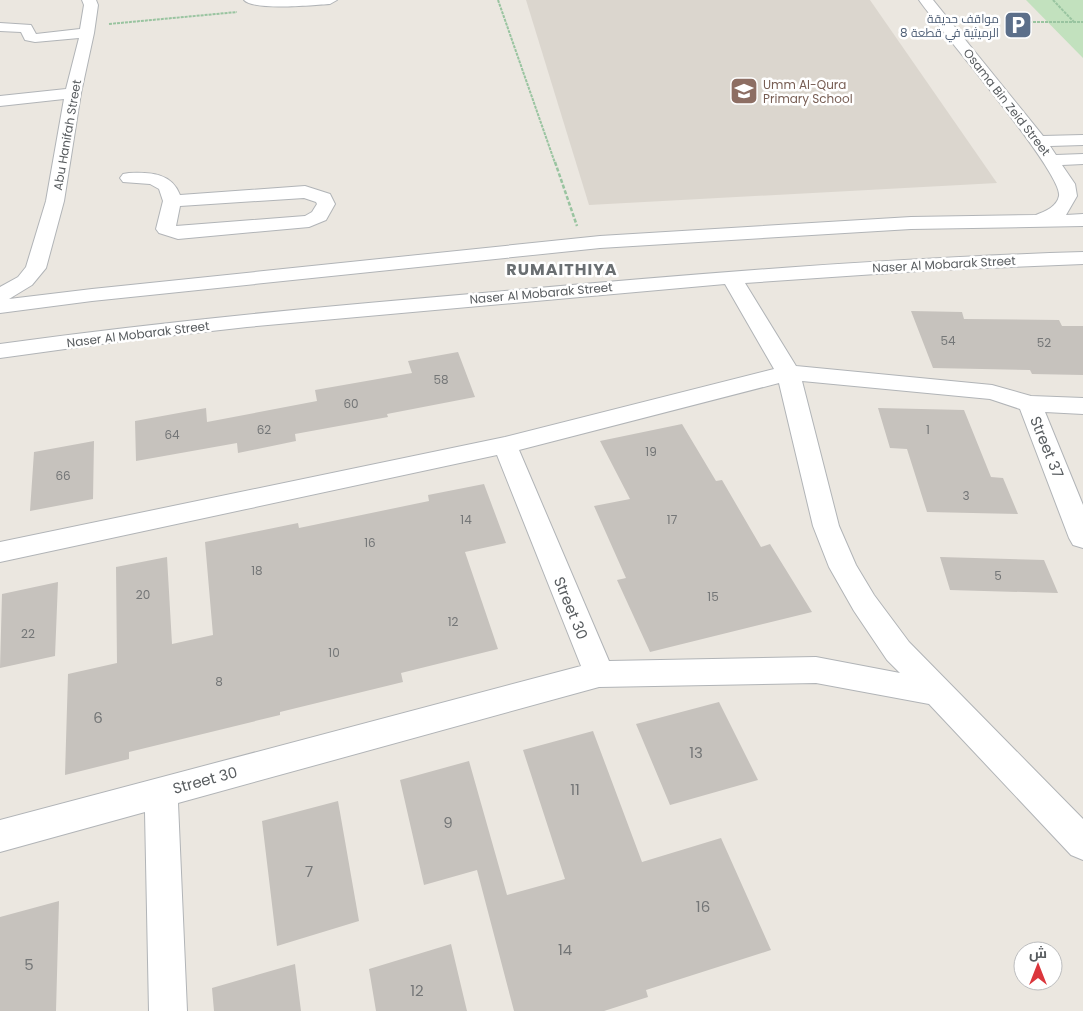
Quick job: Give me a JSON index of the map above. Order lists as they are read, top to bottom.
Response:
{
  "streets": {
    "street": [
      "Osama Bin Zeid Street",
      "Abu Hanifah Street",
      "Naser Al Mobarak Street",
      "Street 37",
      "Street 30"
    ]
  },
  "districts": ["RUMAITHIYA"],
  "places": {
    "parking": ["مواقف حديقة الرميثية في قطعة 8"],
    "school or university": ["Umm Al-Qura Primary School"]
  },
  "house_numbers": [
    "54",
    "52",
    "58",
    "60",
    "62",
    "1",
    "64",
    "19",
    "66",
    "3",
    "14",
    "17",
    "16",
    "18",
    "5",
    "20",
    "15",
    "12",
    "22",
    "10",
    "8",
    "6",
    "13",
    "11",
    "9",
    "7",
    "16",
    "14",
    "5",
    "12"
  ],
  "north": "top"
}
